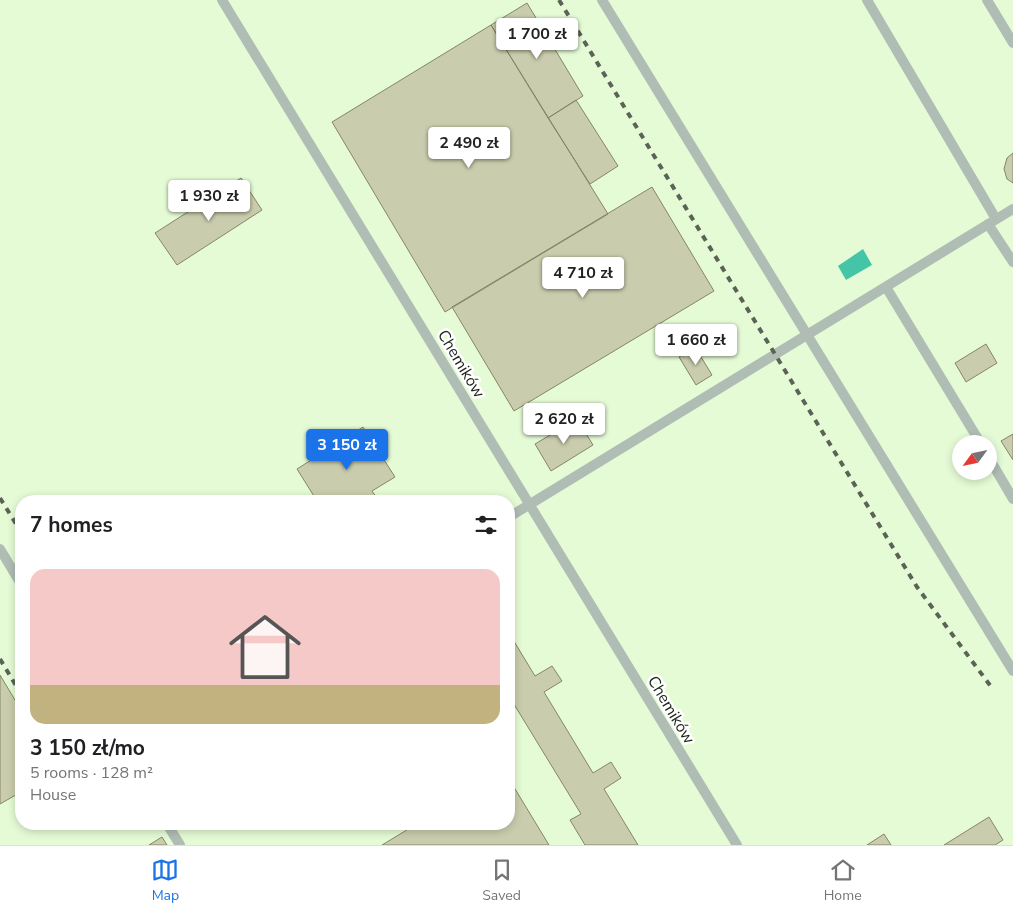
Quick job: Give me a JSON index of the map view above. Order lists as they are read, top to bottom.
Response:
{
  "streets": {
    "lane": ["Chemików"]
  },
  "north": "bottom left",
  "page": {
    "price": [
      "1 700 zł",
      "2 490 zł",
      "1 930 zł",
      "4 710 zł",
      "1 660 zł",
      "2 620 zł",
      "3 150 zł"
    ],
    "heading": "7 homes",
    "list": [
      {
        "name": "3 150 zł/mo",
        "note": "5 rooms · 128 m² · House"
      }
    ],
    "tabs": ["Map", "Saved", "Home"]
  }
}
